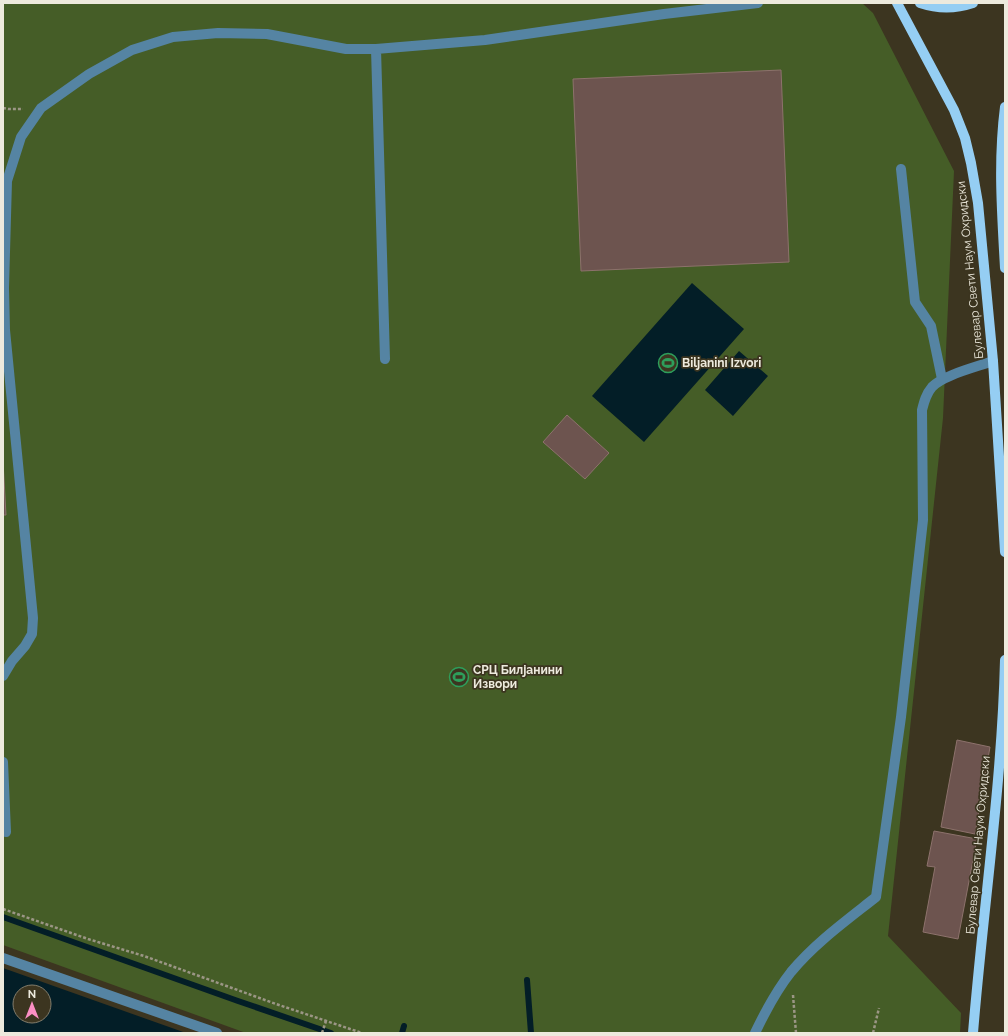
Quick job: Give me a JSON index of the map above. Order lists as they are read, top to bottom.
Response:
{
  "streets": {
    "main road": ["Булевар Свети Наум Охридски"]
  },
  "places": {
    "sports": ["Biljanini Izvori", "СРЦ Билјанини Извори"]
  },
  "north": "top"
}
